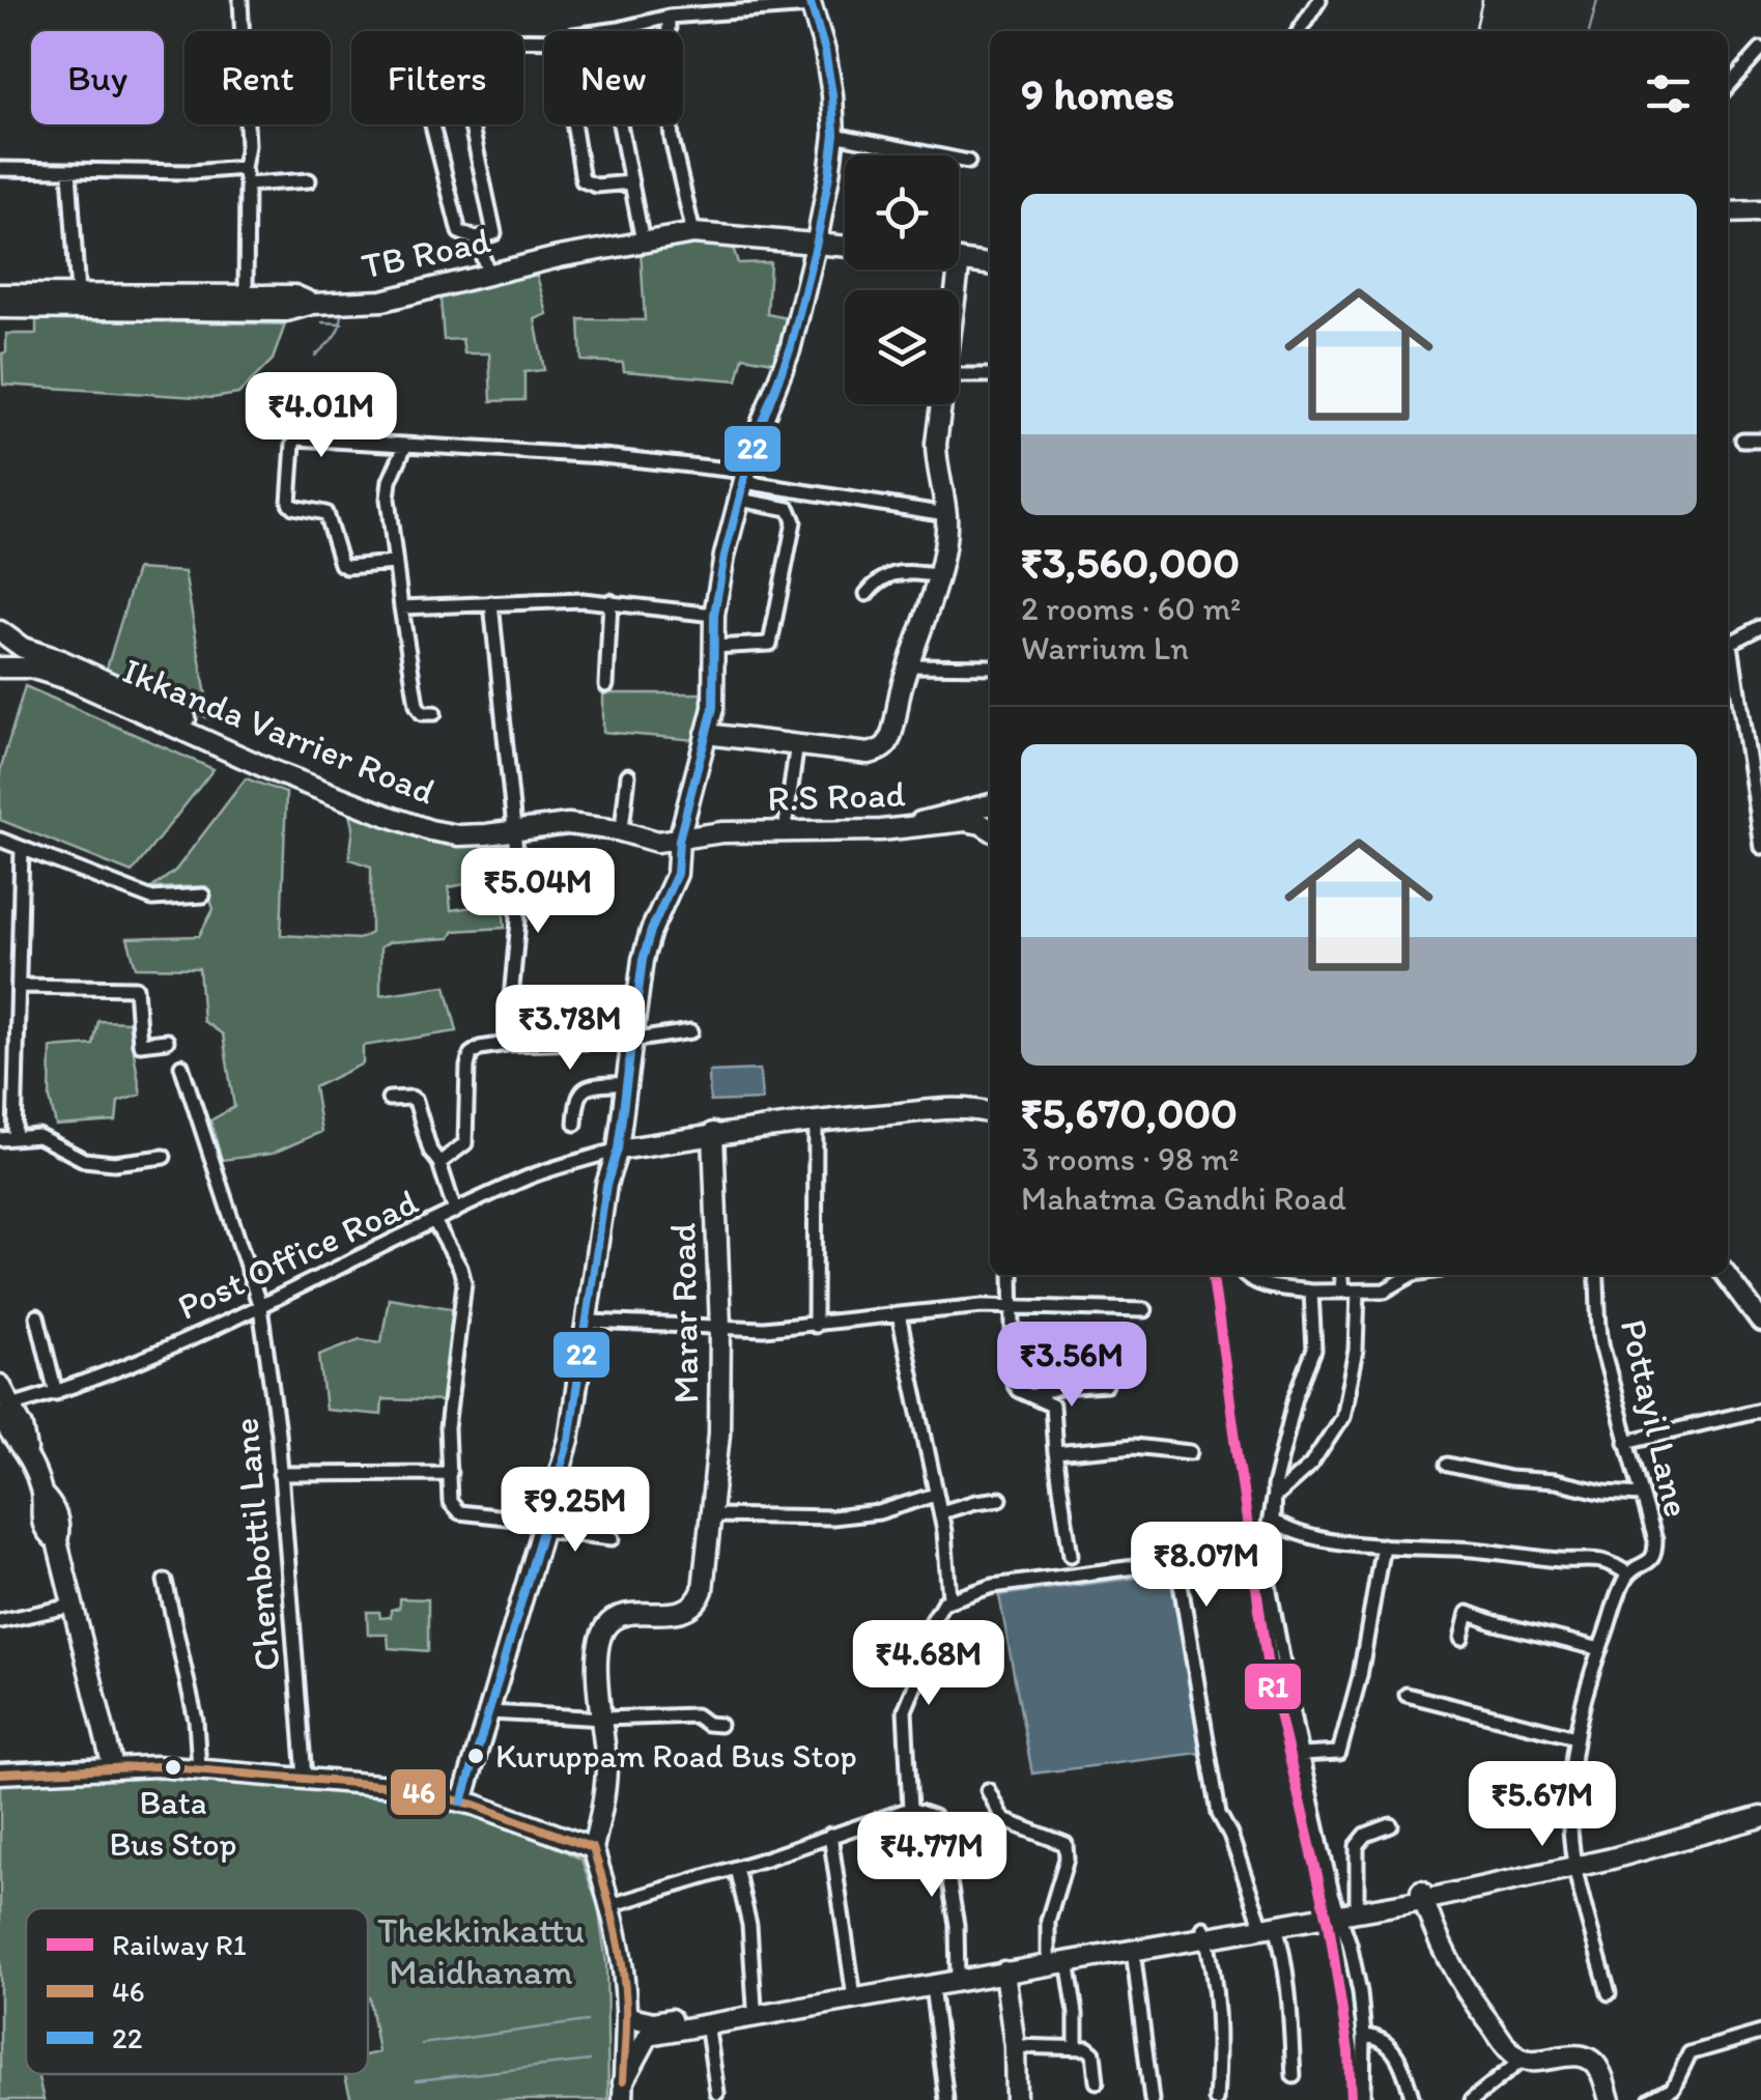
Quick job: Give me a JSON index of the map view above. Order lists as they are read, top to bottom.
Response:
{
  "streets": {
    "main road": [
      "TB Road",
      "Ikkanda Varrier Road",
      "R.S Road",
      "Marar Road"
    ],
    "street": ["Post Office Road", "Pottayil Lane", "Chembottil Lane"]
  },
  "crossings": [
    ["Ikkanda Varrier Road", "R.S Road"],
    ["Post Office Road", "Chembottil Lane"]
  ],
  "parks": ["Thekkinkattu Maidhanam"],
  "places": ["Kuruppam Road Bus Stop", "Bata Bus Stop"],
  "lines": ["transit line 22", "rail line R1", "transit line 46"],
  "legend": ["Railway R1", "46", "22"],
  "page": {
    "chip": [
      "Buy",
      "Rent",
      "Filters",
      "New"
    ],
    "heading": "9 homes",
    "list": [
      {
        "name": "₹3,560,000",
        "note": "2 rooms · 60 m² · Warrium Ln"
      },
      {
        "name": "₹5,670,000",
        "note": "3 rooms · 98 m² · Mahatma Gandhi Road"
      }
    ],
    "price": [
      "₹4.01M",
      "₹5.04M",
      "₹3.78M",
      "₹3.56M",
      "₹9.25M",
      "₹8.07M",
      "₹4.68M",
      "₹5.67M",
      "₹4.77M"
    ]
  }
}
